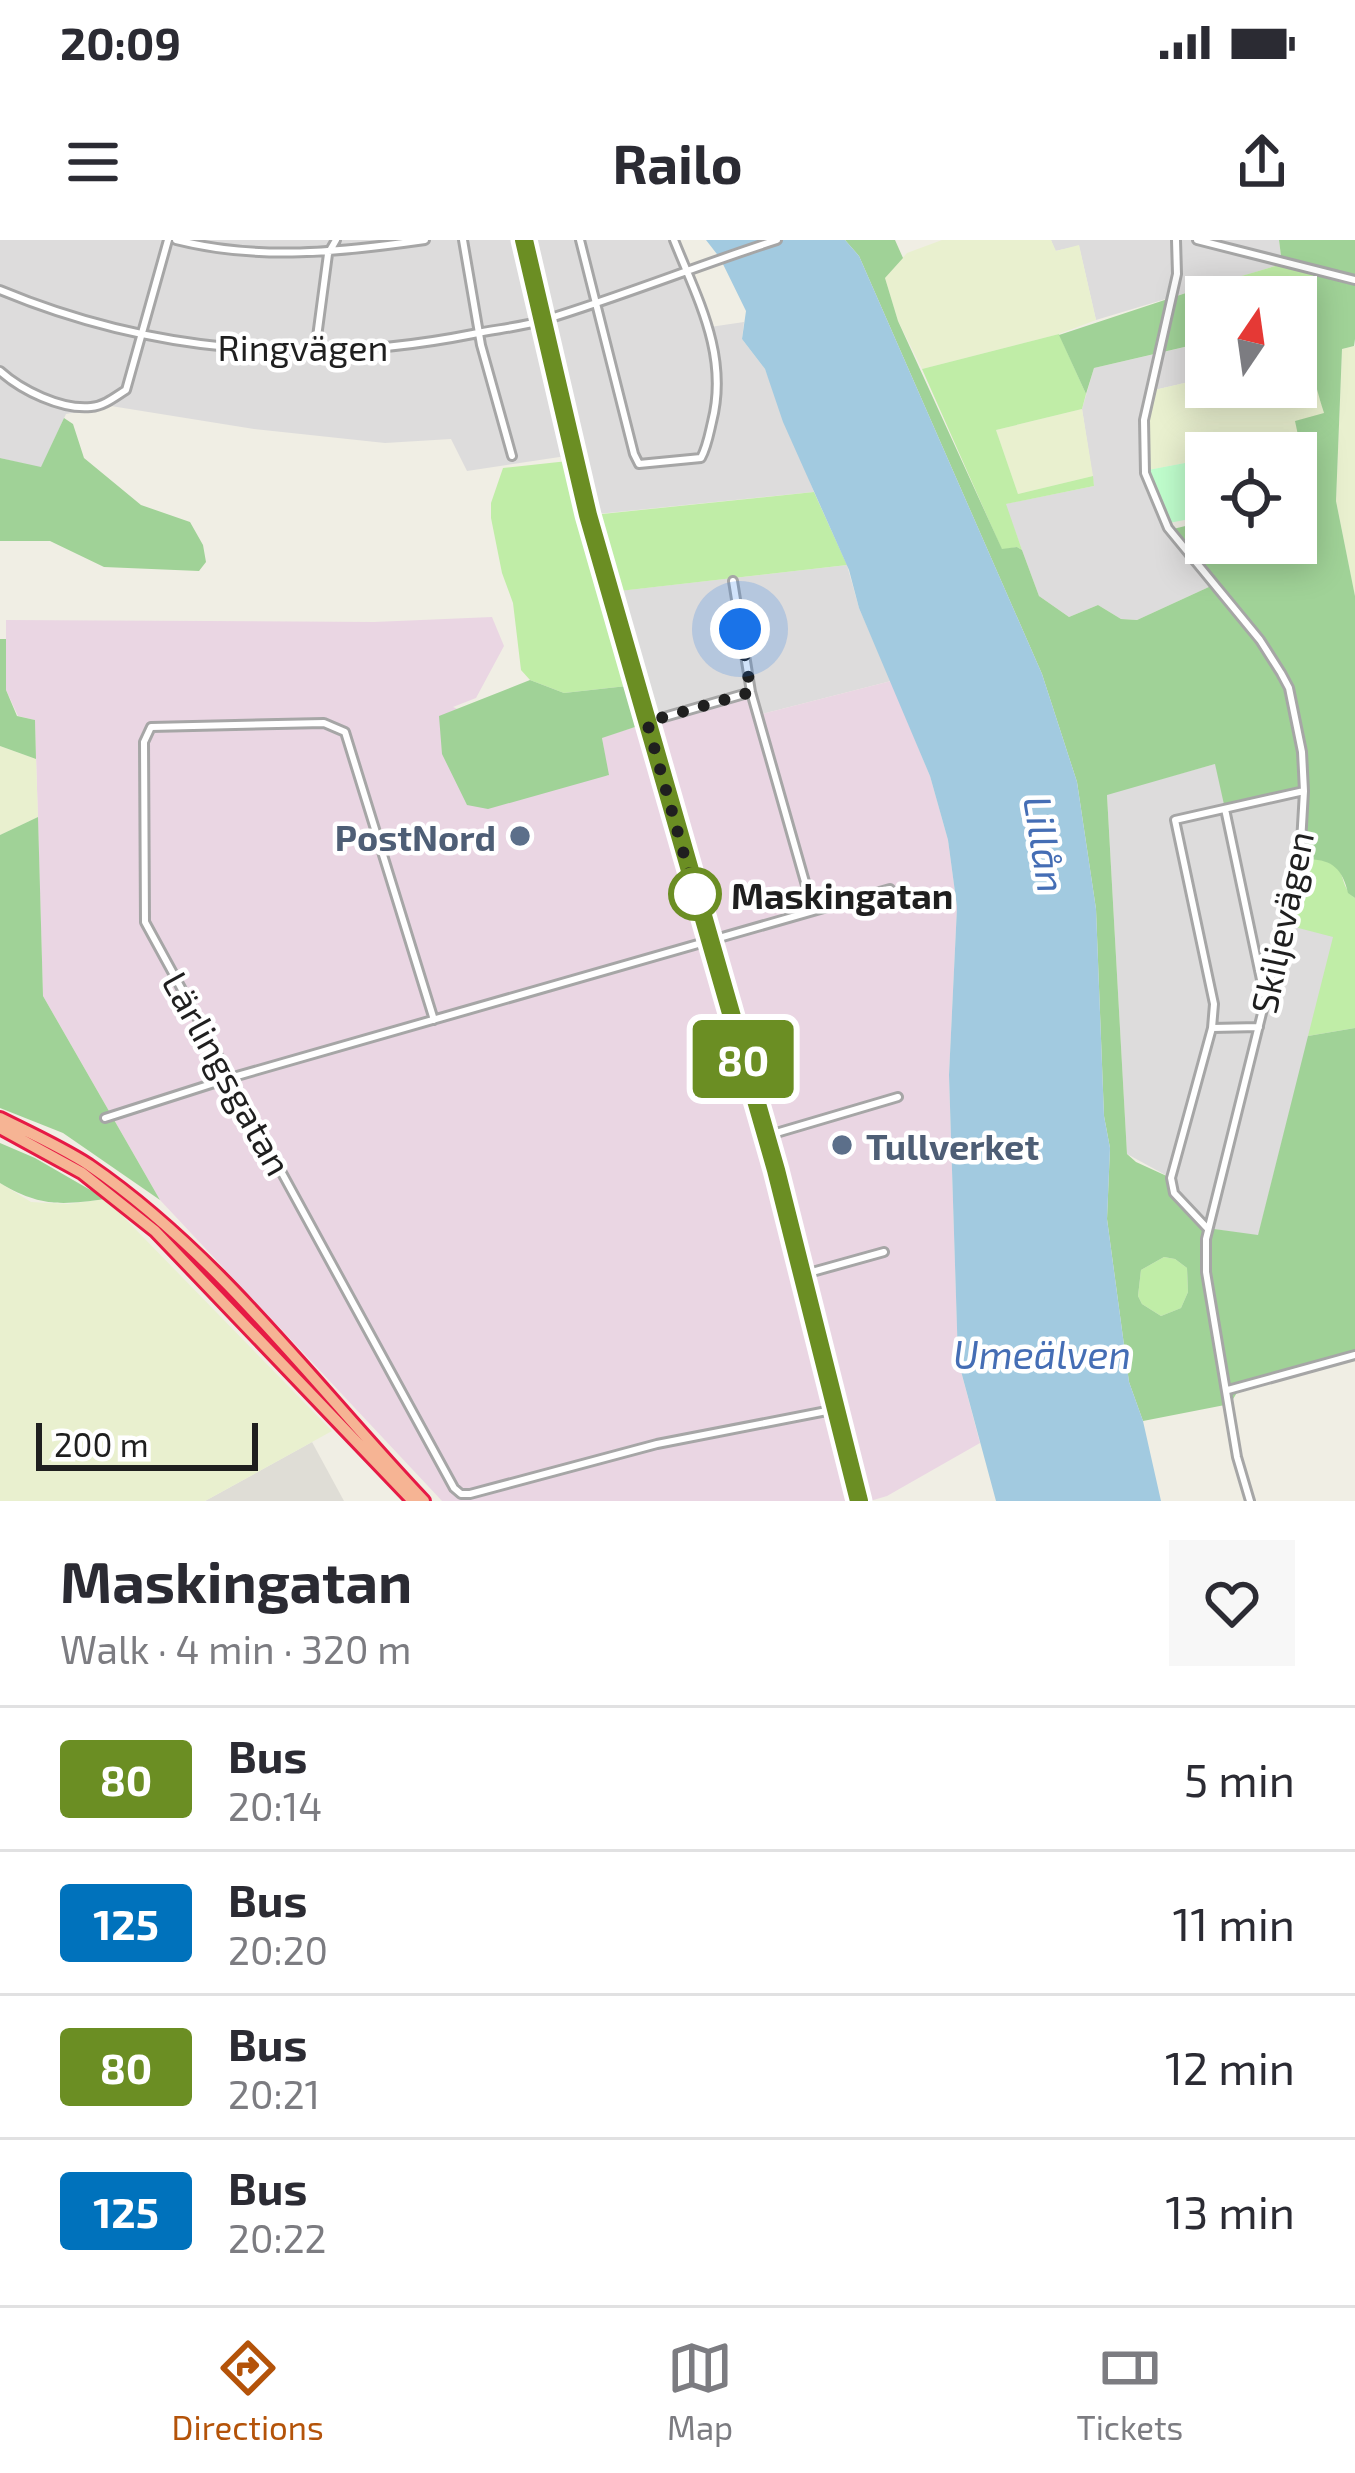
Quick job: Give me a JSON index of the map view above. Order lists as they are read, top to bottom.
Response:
{
  "streets": {
    "street": ["Ringvägen", "Skiljevägen", "Lärlingsgatan"]
  },
  "water": ["Lillån", "Umeälven"],
  "places": ["PostNord", "Maskingatan", "Tullverket"],
  "lines": ["bus line 80"],
  "scale_bar": "200 m",
  "north": "top",
  "page": {
    "status": "20:09",
    "header": "Railo",
    "on_map": "80",
    "scale": "200 m",
    "heading": ["Maskingatan", "Walk · 4 min · 320 m"],
    "list": [
      {
        "mark": "80",
        "name": "Bus",
        "note": "20:14",
        "value": "5 min"
      },
      {
        "mark": "125",
        "name": "Bus",
        "note": "20:20",
        "value": "11 min"
      },
      {
        "mark": "80",
        "name": "Bus",
        "note": "20:21",
        "value": "12 min"
      },
      {
        "mark": "125",
        "name": "Bus",
        "note": "20:22",
        "value": "13 min"
      }
    ],
    "tabs": ["Directions", "Map", "Tickets"]
  }
}
